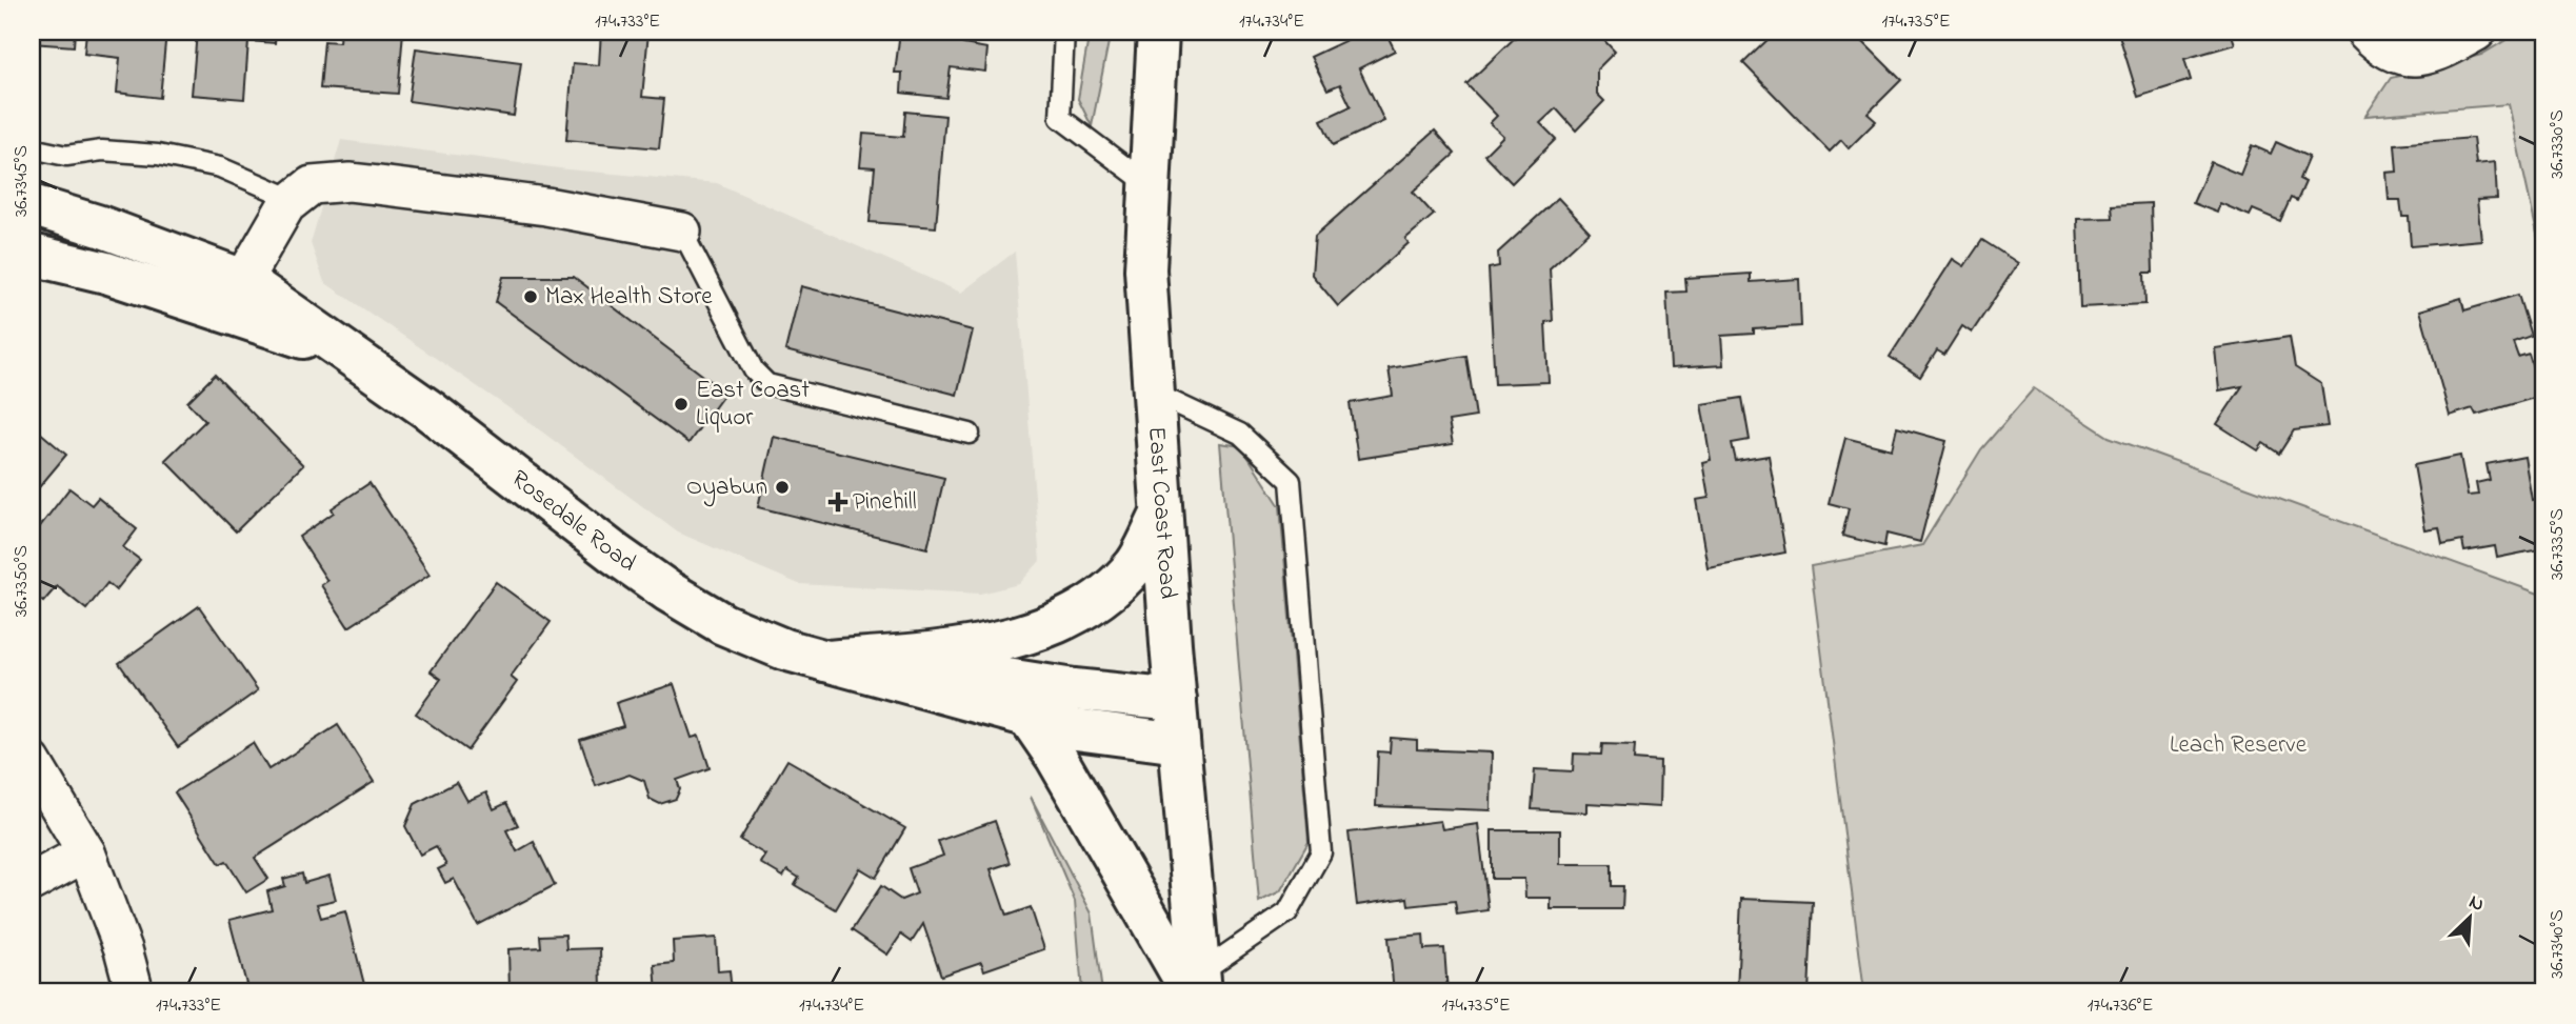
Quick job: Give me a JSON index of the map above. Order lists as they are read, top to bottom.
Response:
{
  "streets": {
    "main road": ["East Coast Road", "Rosedale Road"]
  },
  "crossings": [
    ["East Coast Road", "Rosedale Road"]
  ],
  "parks": ["Leach Reserve"],
  "places": {
    "other": ["Max Health Store", "East Coast Liquor", "Oyabun"],
    "health": ["Pinehill"]
  },
  "north": "top right",
  "coordinates": [
    "174.733°E",
    "174.734°E",
    "174.735°E",
    "36.7330°S",
    "36.7345°S",
    "36.7335°S",
    "36.7350°S",
    "36.7340°S",
    "174.736°E"
  ]
}
